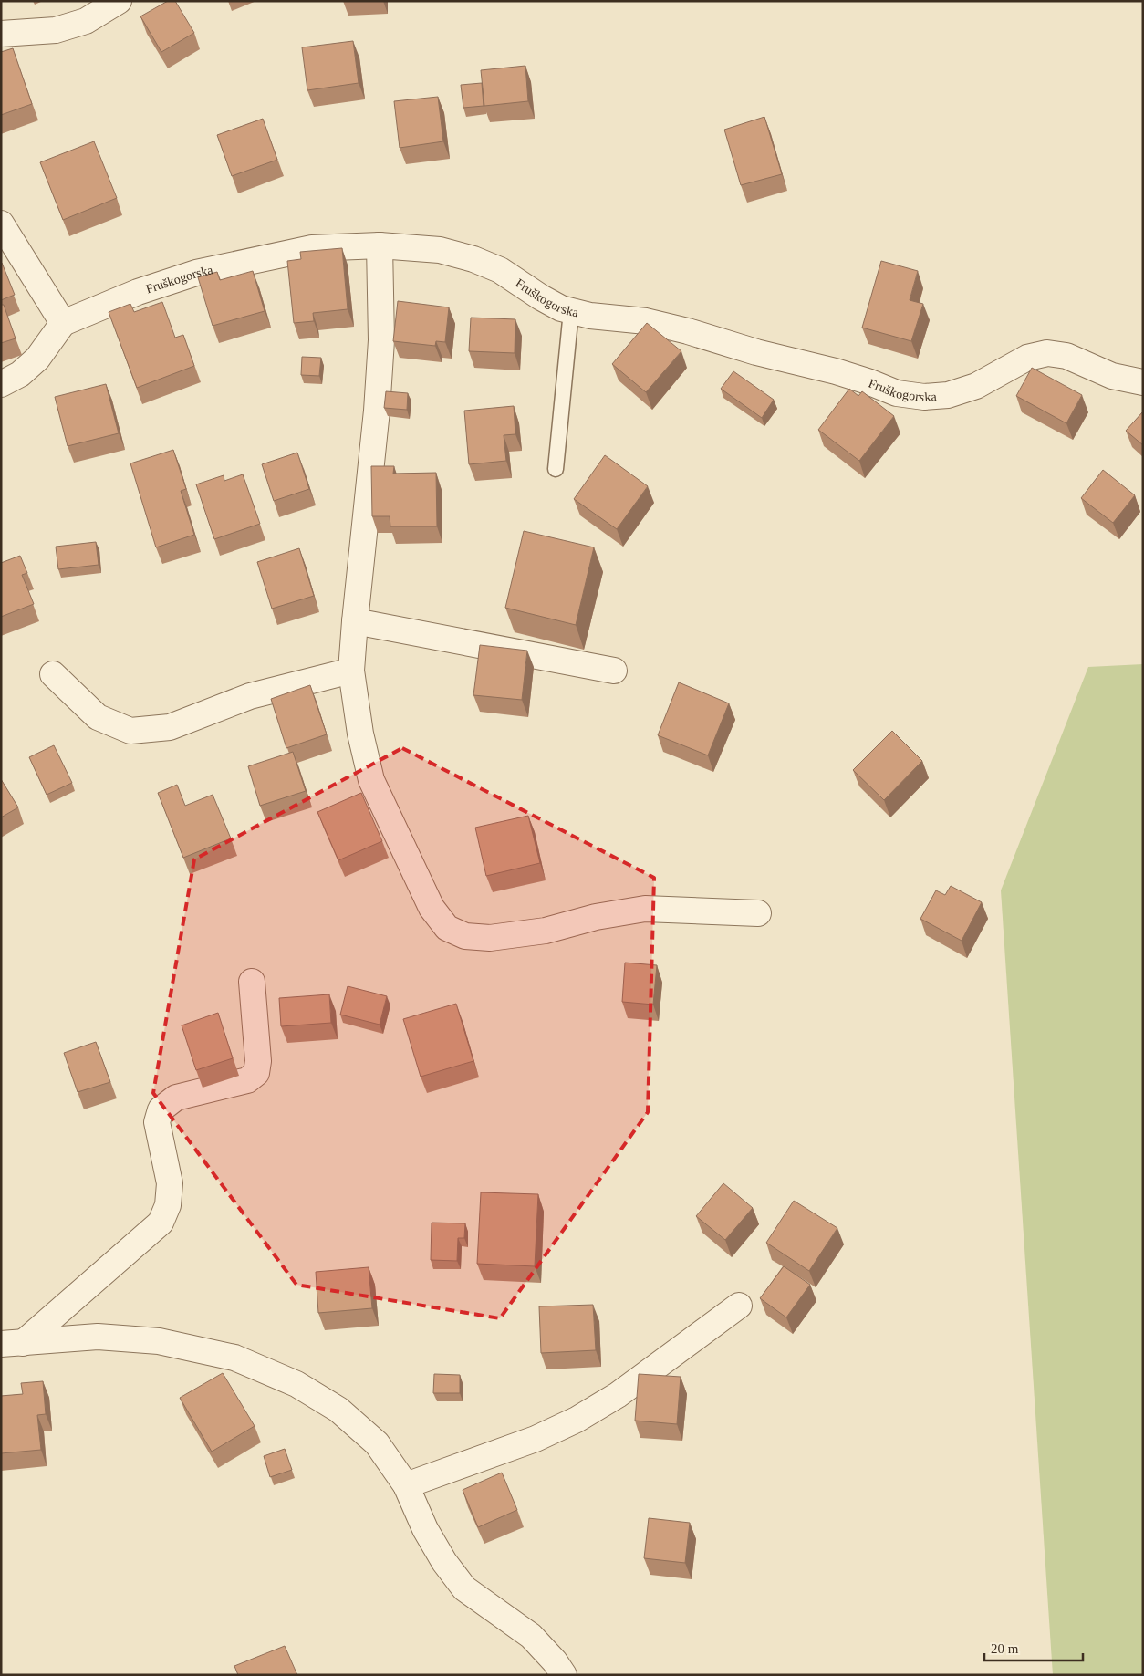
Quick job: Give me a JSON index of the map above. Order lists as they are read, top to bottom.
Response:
{
  "streets": {
    "street": ["Fruškogorska"]
  },
  "scale_bar": "20 m"
}
